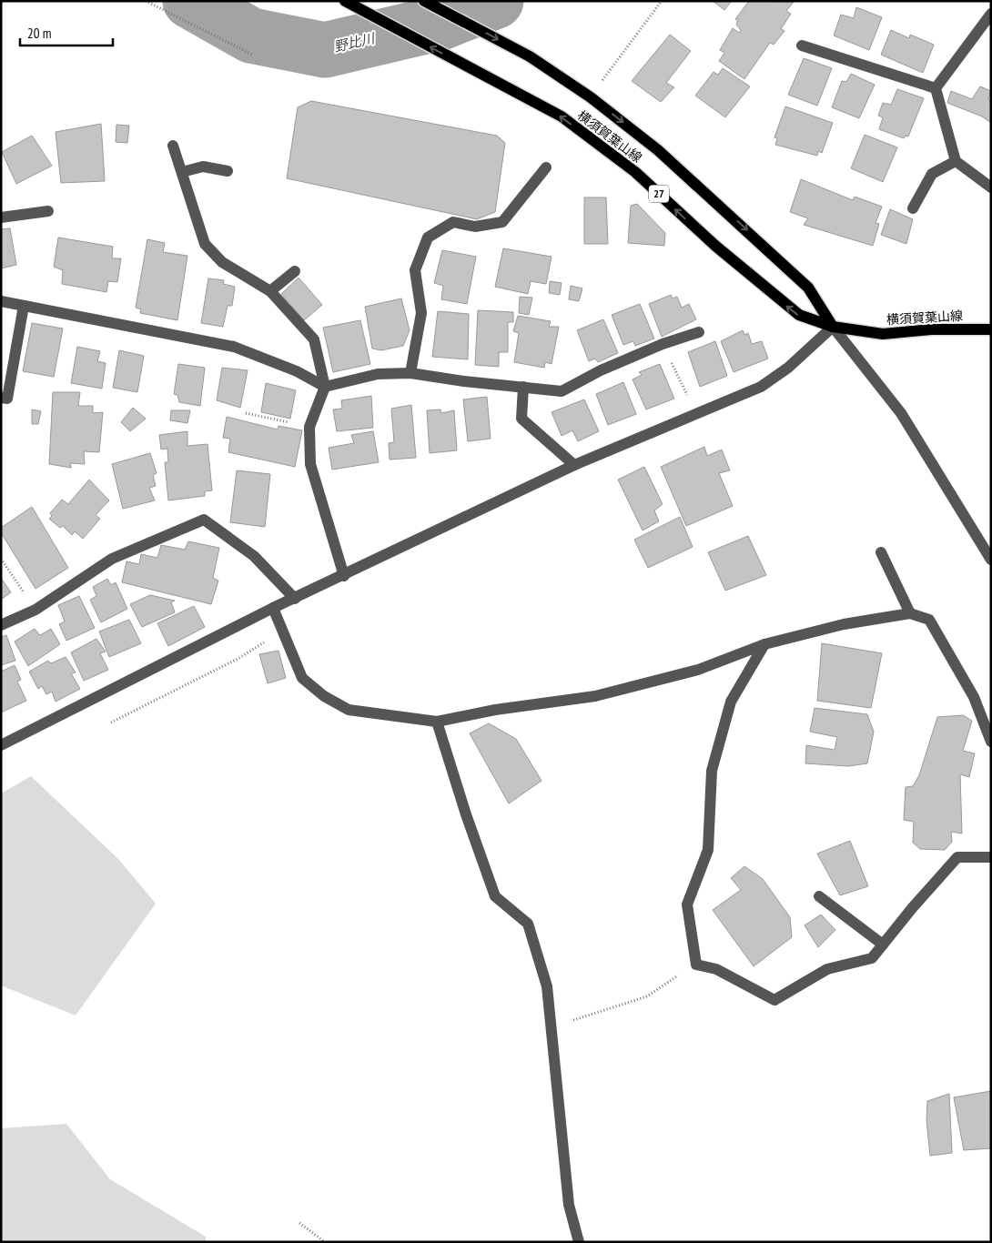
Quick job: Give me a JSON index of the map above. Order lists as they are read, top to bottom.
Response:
{
  "streets": {
    "main road": ["横須賀葉山線", "27"]
  },
  "water": ["野比川"],
  "scale_bar": "20 m"
}
